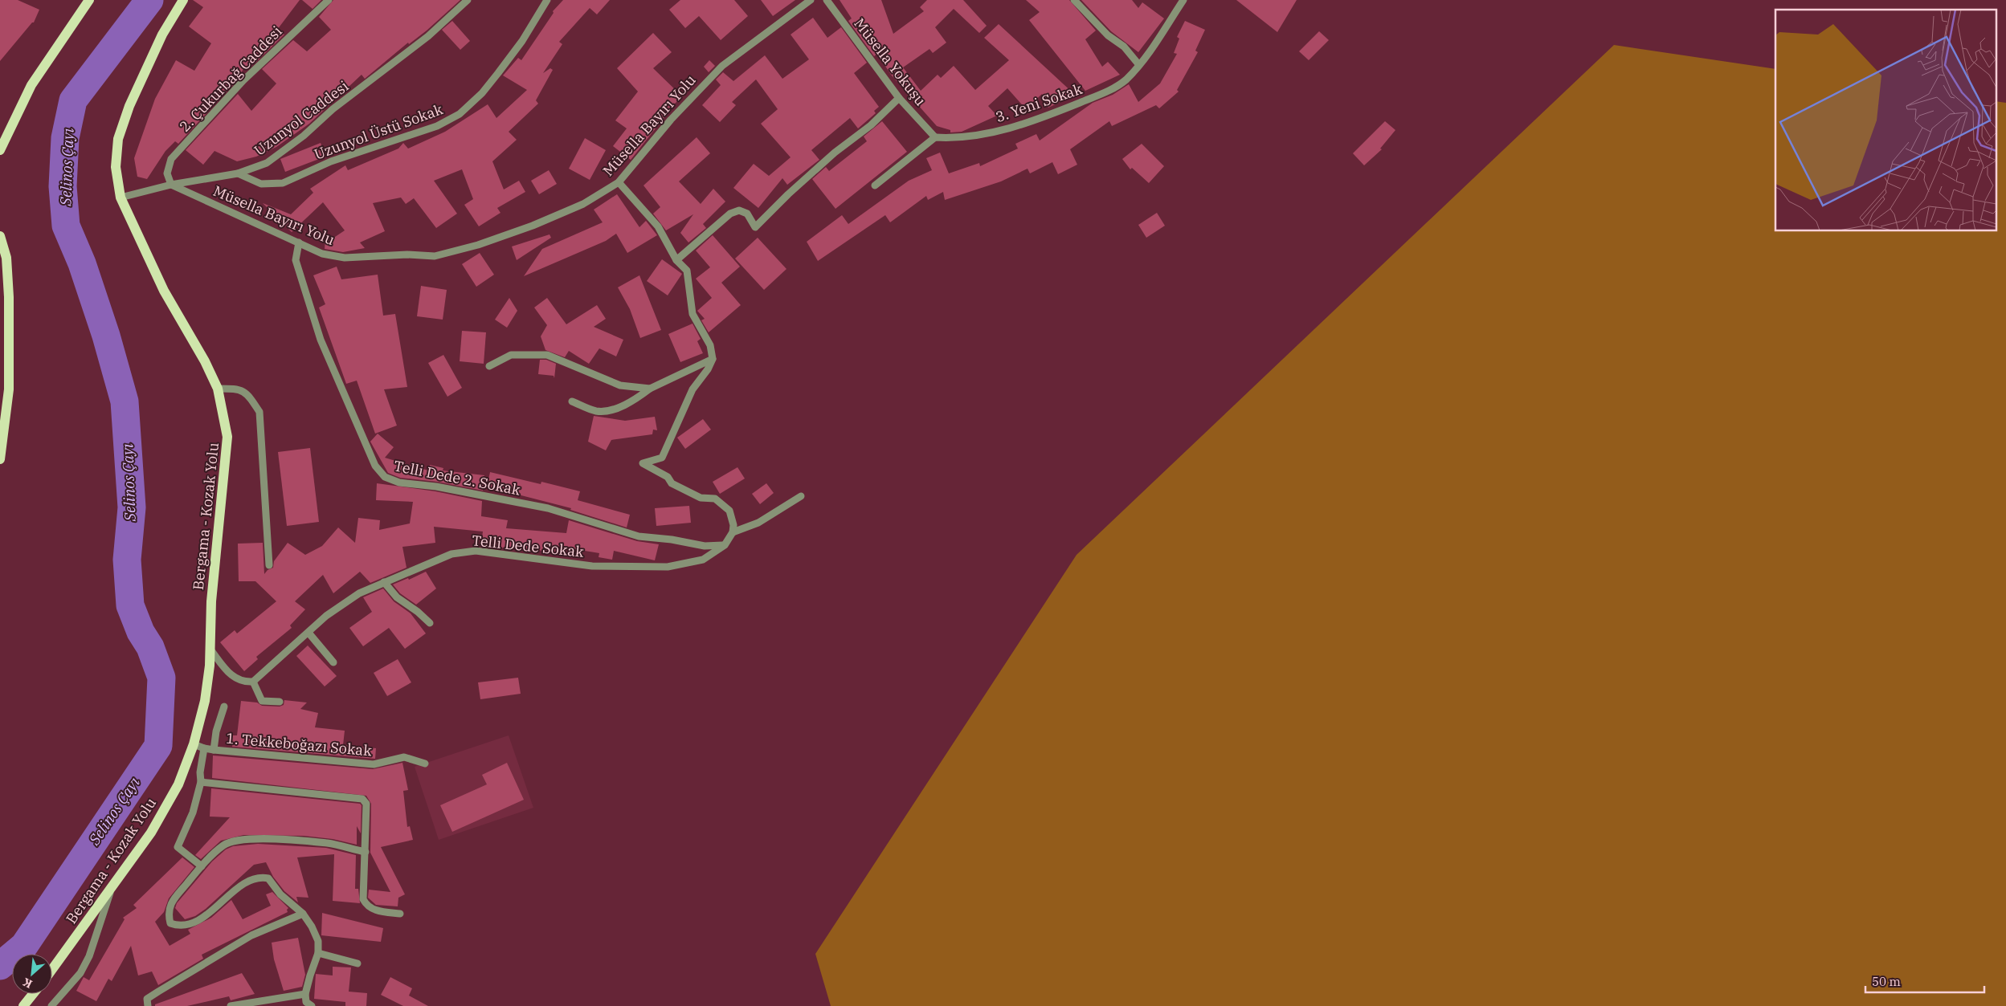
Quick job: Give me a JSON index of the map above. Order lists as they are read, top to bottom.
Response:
{
  "streets": {
    "main road": ["Bergama - Kozak Yolu"],
    "street": [
      "Müsella Yokuşu",
      "2. Çukurbağ Caddesi",
      "3. Yeni Sokak",
      "Uzunyol Caddesi",
      "Müsella Bayırı Yolu",
      "Uzunyol Üstü Sokak",
      "Telli Dede 2. Sokak",
      "Telli Dede Sokak",
      "1. Tekkeboğazı Sokak"
    ]
  },
  "crossings": [
    ["Müsella Yokuşu", "3. Yeni Sokak"],
    ["2. Çukurbağ Caddesi", "Uzunyol Caddesi"],
    ["2. Çukurbağ Caddesi", "Müsella Bayırı Yolu"],
    ["Uzunyol Caddesi", "Müsella Bayırı Yolu"],
    ["Uzunyol Caddesi", "Uzunyol Üstü Sokak"],
    ["Uzunyol Caddesi", "Bergama - Kozak Yolu"],
    ["Müsella Bayırı Yolu", "Telli Dede 2. Sokak"],
    ["Telli Dede 2. Sokak", "Telli Dede Sokak"],
    ["Bergama - Kozak Yolu", "1. Tekkeboğazı Sokak"]
  ],
  "water": ["Selinos Çayı"],
  "scale_bar": "50 m",
  "north": "bottom left"
}
